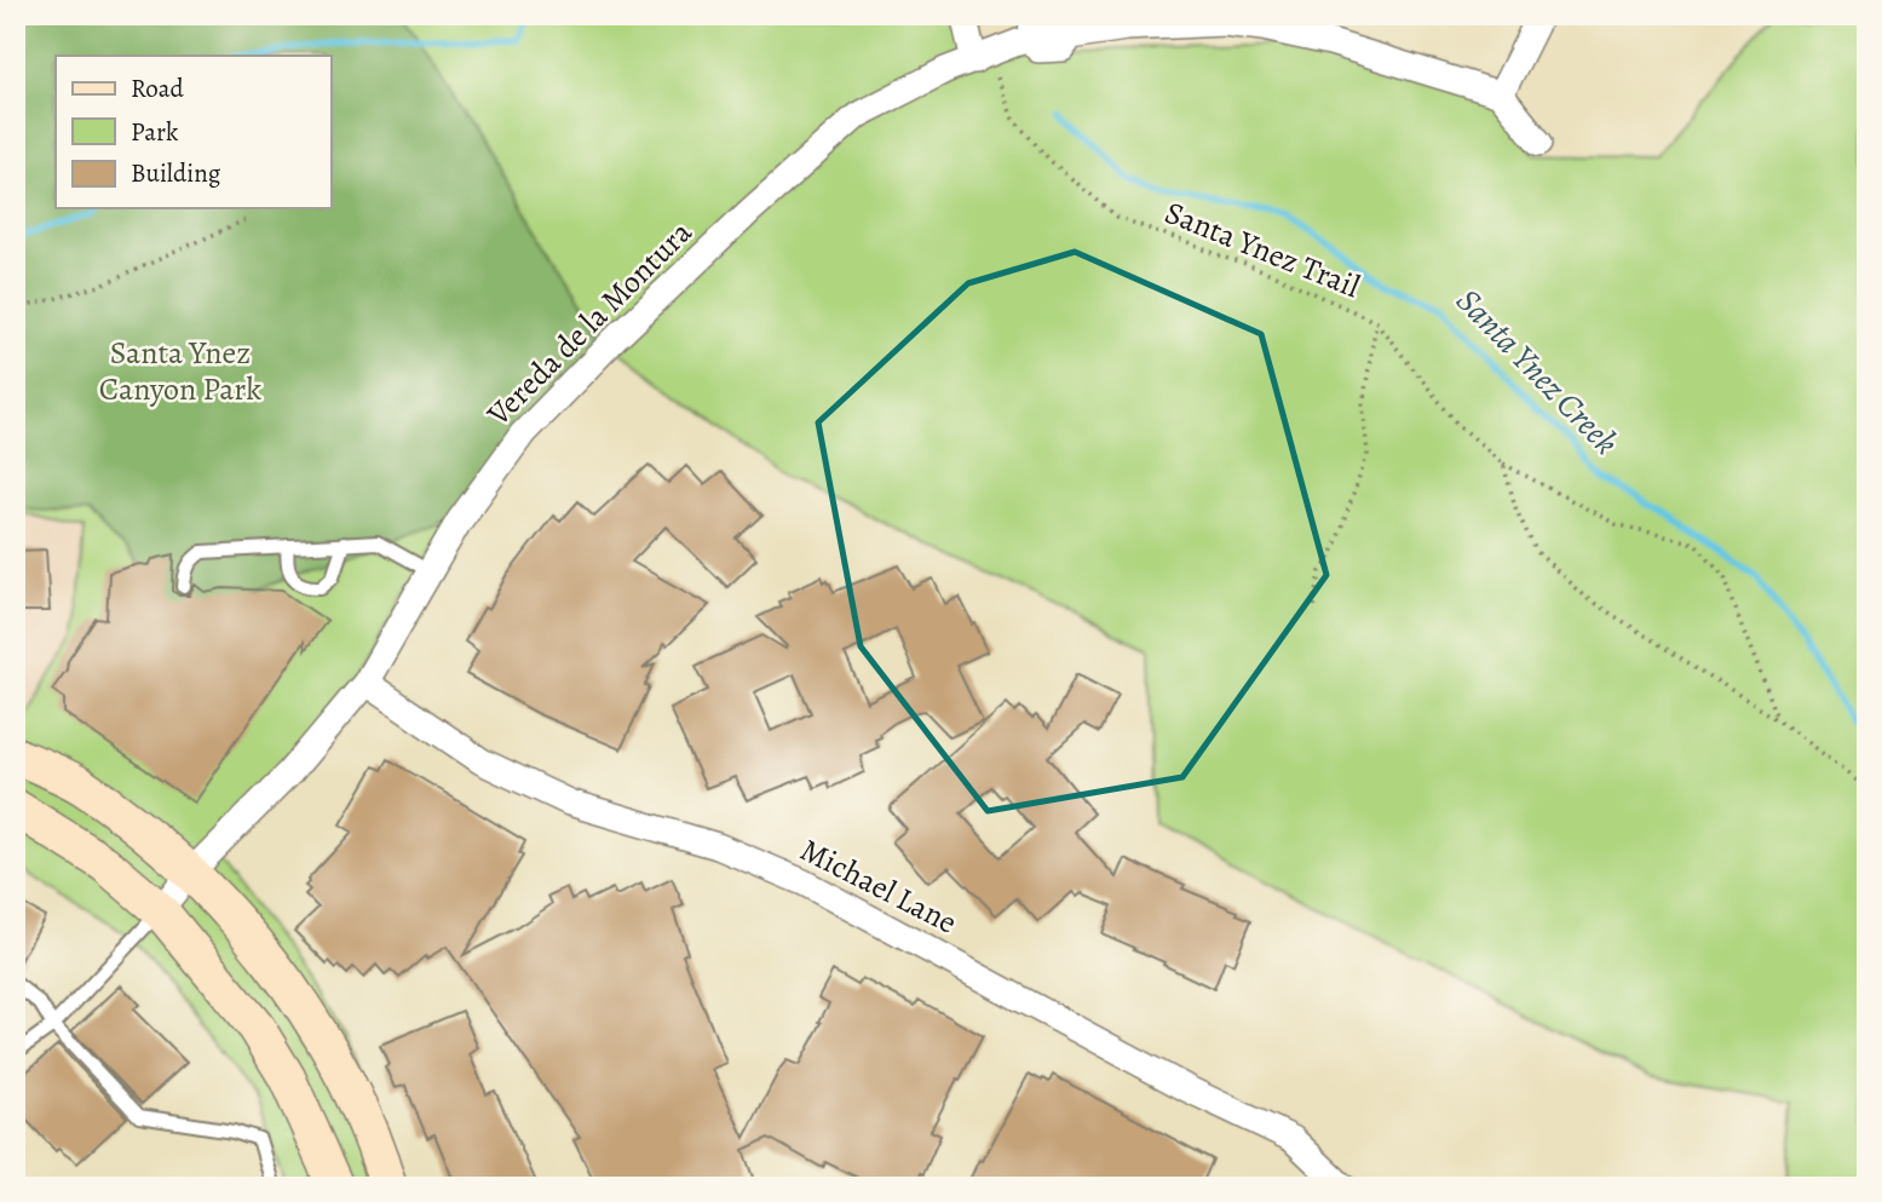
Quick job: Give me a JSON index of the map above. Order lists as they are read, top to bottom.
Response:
{
  "streets": {
    "street": ["Vereda de la Montura", "Michael Lane"],
    "path": ["Santa Ynez Trail"]
  },
  "crossings": [
    ["Vereda de la Montura", "Michael Lane"]
  ],
  "water": ["Santa Ynez Creek"],
  "parks": ["Santa Ynez Canyon Park"],
  "legend": ["Road", "Park", "Building"]
}
